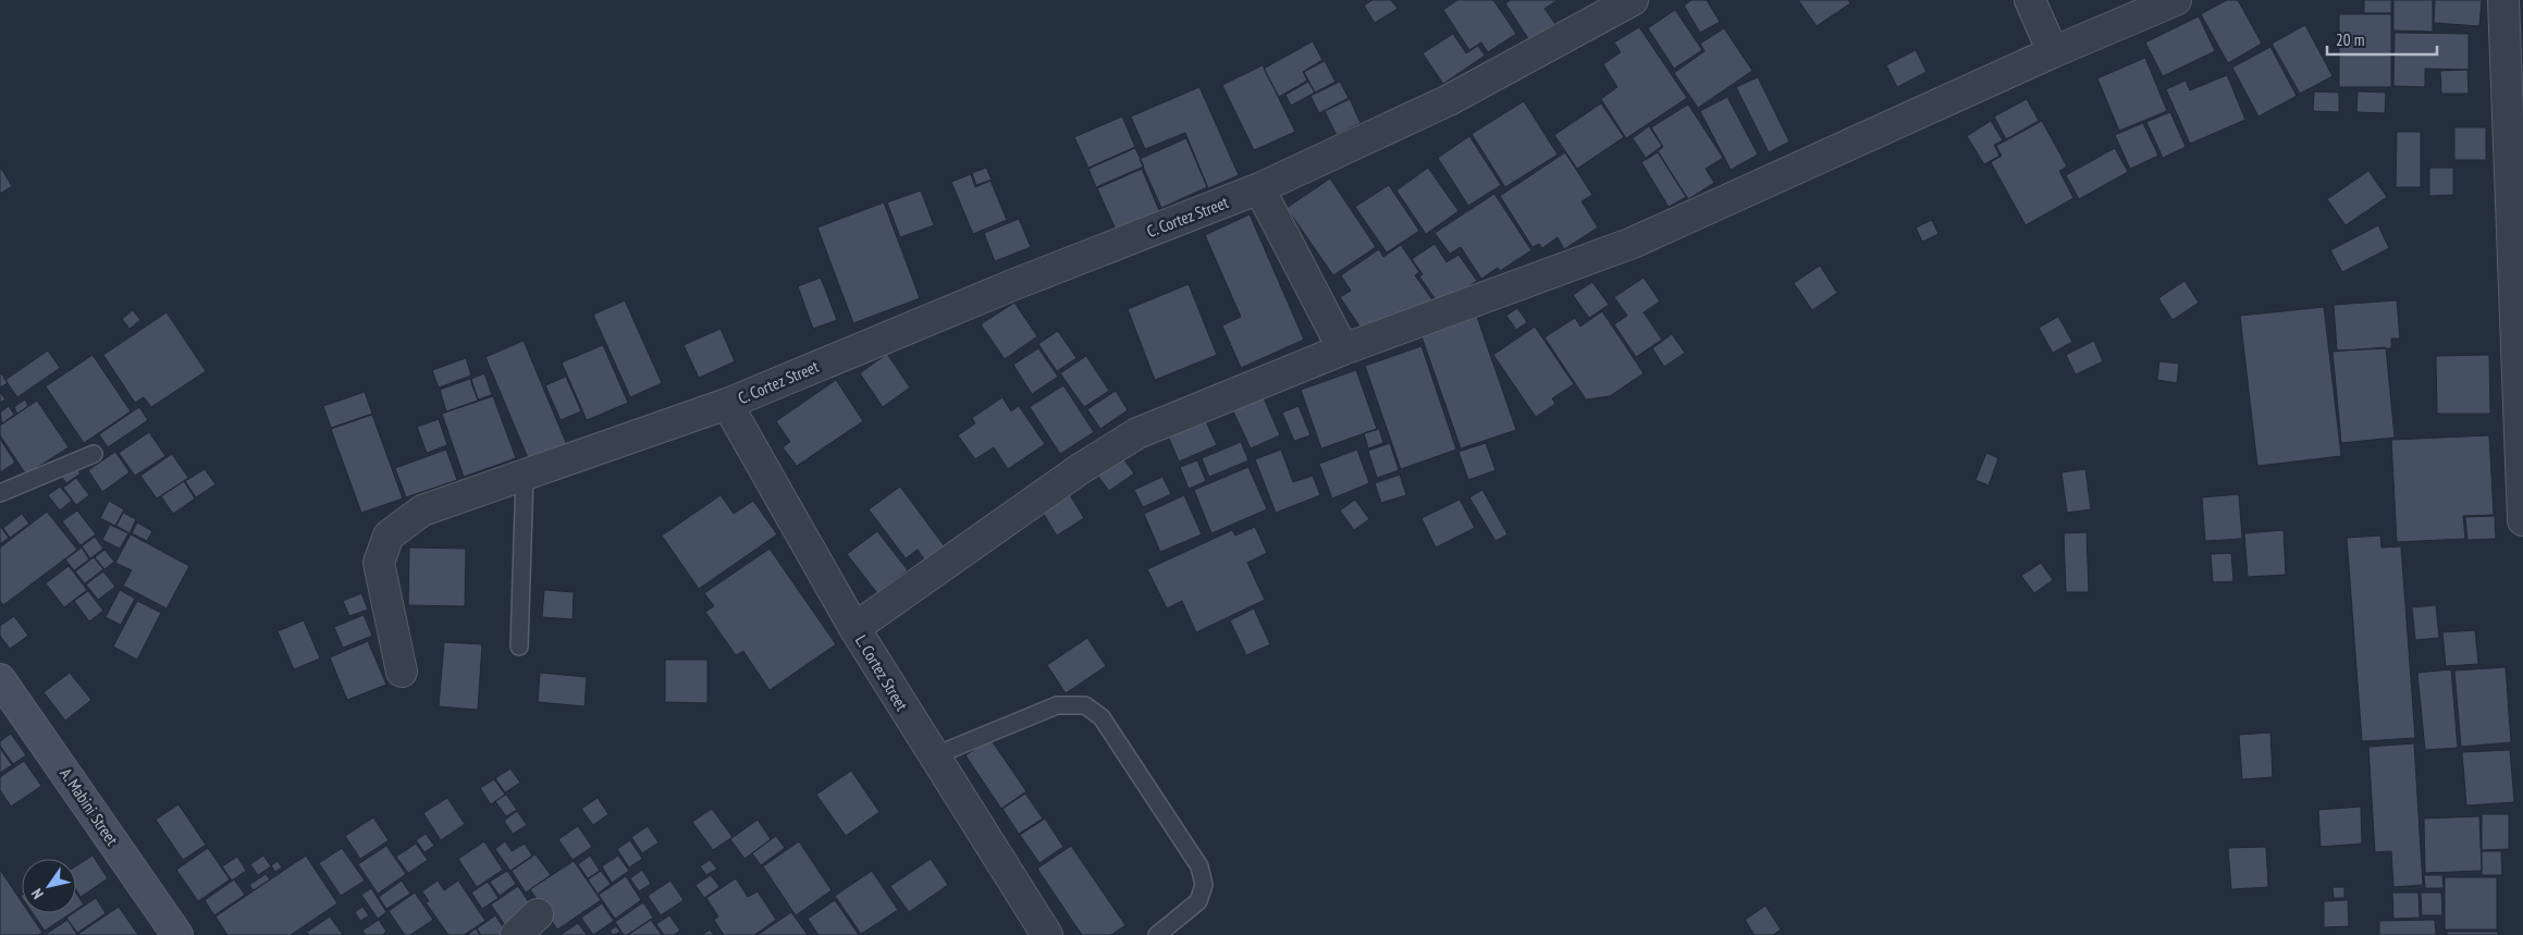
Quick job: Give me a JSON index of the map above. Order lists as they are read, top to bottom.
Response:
{
  "streets": {
    "main road": ["A. Mabini Street"],
    "street": ["C. Cortez Street", "L. Cortez Street"]
  },
  "crossings": [
    ["C. Cortez Street", "L. Cortez Street"]
  ],
  "scale_bar": "20 m",
  "north": "bottom left"
}
